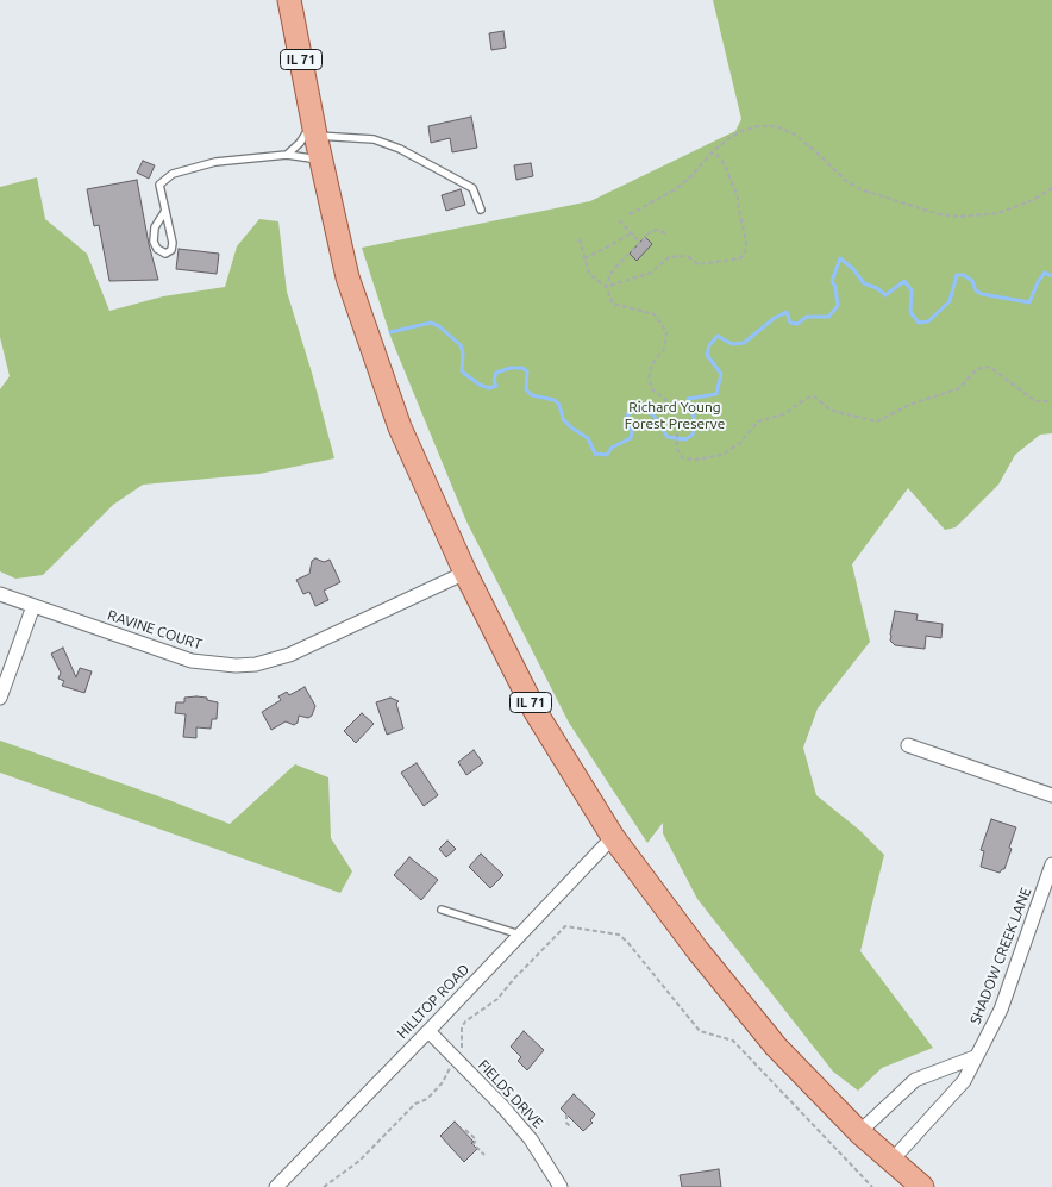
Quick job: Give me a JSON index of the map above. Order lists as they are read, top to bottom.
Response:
{
  "streets": {
    "main road": ["IL 71"],
    "street": [
      "RAVINE COURT",
      "SHADOW CREEK LANE",
      "HILLTOP ROAD",
      "FIELDS DRIVE"
    ]
  },
  "crossings": [
    ["IL 71", "RAVINE COURT"],
    ["IL 71", "SHADOW CREEK LANE"],
    ["IL 71", "HILLTOP ROAD"],
    ["HILLTOP ROAD", "FIELDS DRIVE"]
  ],
  "parks": ["Richard Young Forest Preserve"]
}
